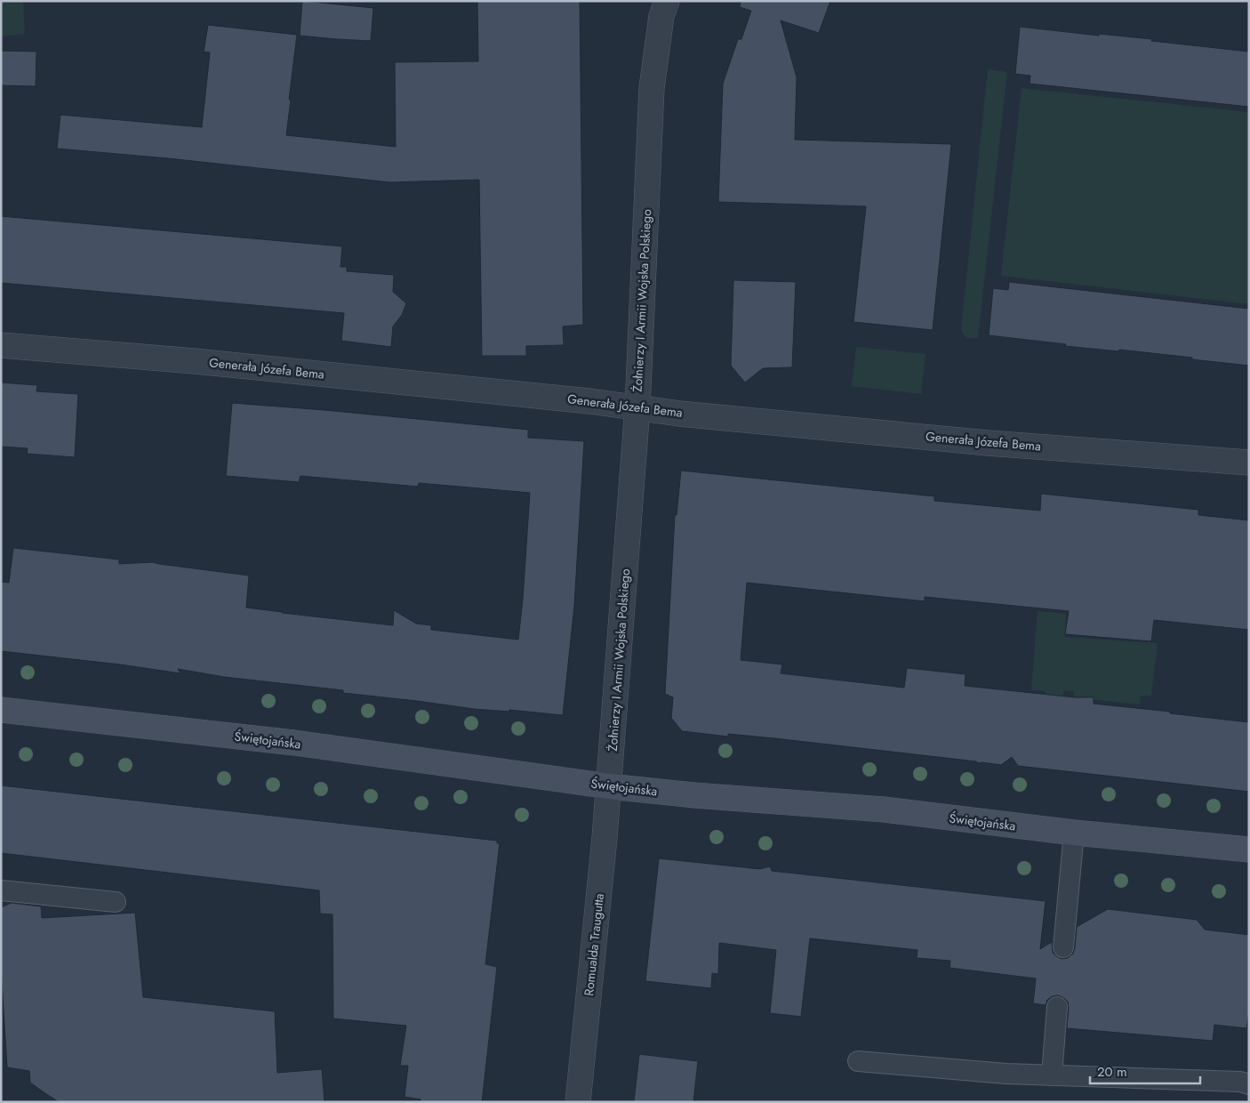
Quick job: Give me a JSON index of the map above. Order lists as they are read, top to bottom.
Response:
{
  "streets": {
    "street": [
      "Żołnierzy I Armii Wojska Polskiego",
      "Generała Józefa Bema",
      "Świętojańska",
      "Romualda Traugutta"
    ]
  },
  "crossings": [
    ["Żołnierzy I Armii Wojska Polskiego", "Generała Józefa Bema"],
    ["Żołnierzy I Armii Wojska Polskiego", "Świętojańska"],
    ["Żołnierzy I Armii Wojska Polskiego", "Romualda Traugutta"],
    ["Świętojańska", "Romualda Traugutta"]
  ],
  "scale_bar": "20 m"
}
